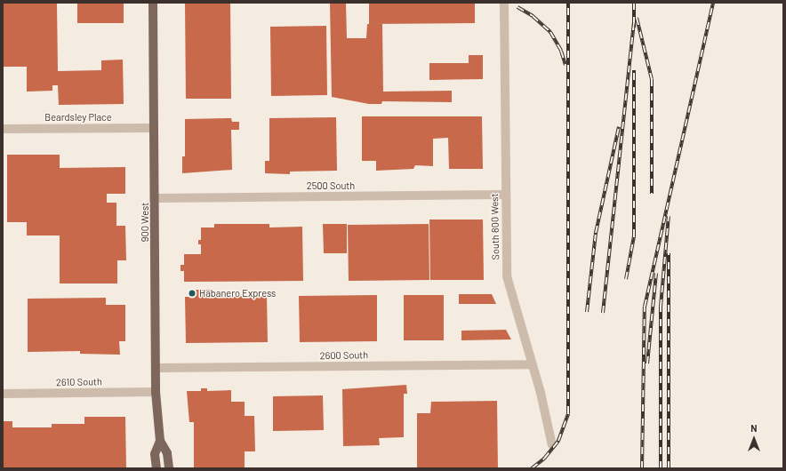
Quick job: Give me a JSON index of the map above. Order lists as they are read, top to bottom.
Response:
{
  "streets": {
    "main road": ["900 West"],
    "street": [
      "Beardsley Place",
      "2500 South",
      "South 800 West",
      "2600 South",
      "2610 South"
    ]
  },
  "crossings": [
    ["Beardsley Place", "900 West"],
    ["2500 South", "900 West"],
    ["2500 South", "South 800 West"],
    ["900 West", "2600 South"],
    ["900 West", "2610 South"],
    ["South 800 West", "2600 South"]
  ],
  "places": ["Habanero Express"],
  "north": "top"
}
